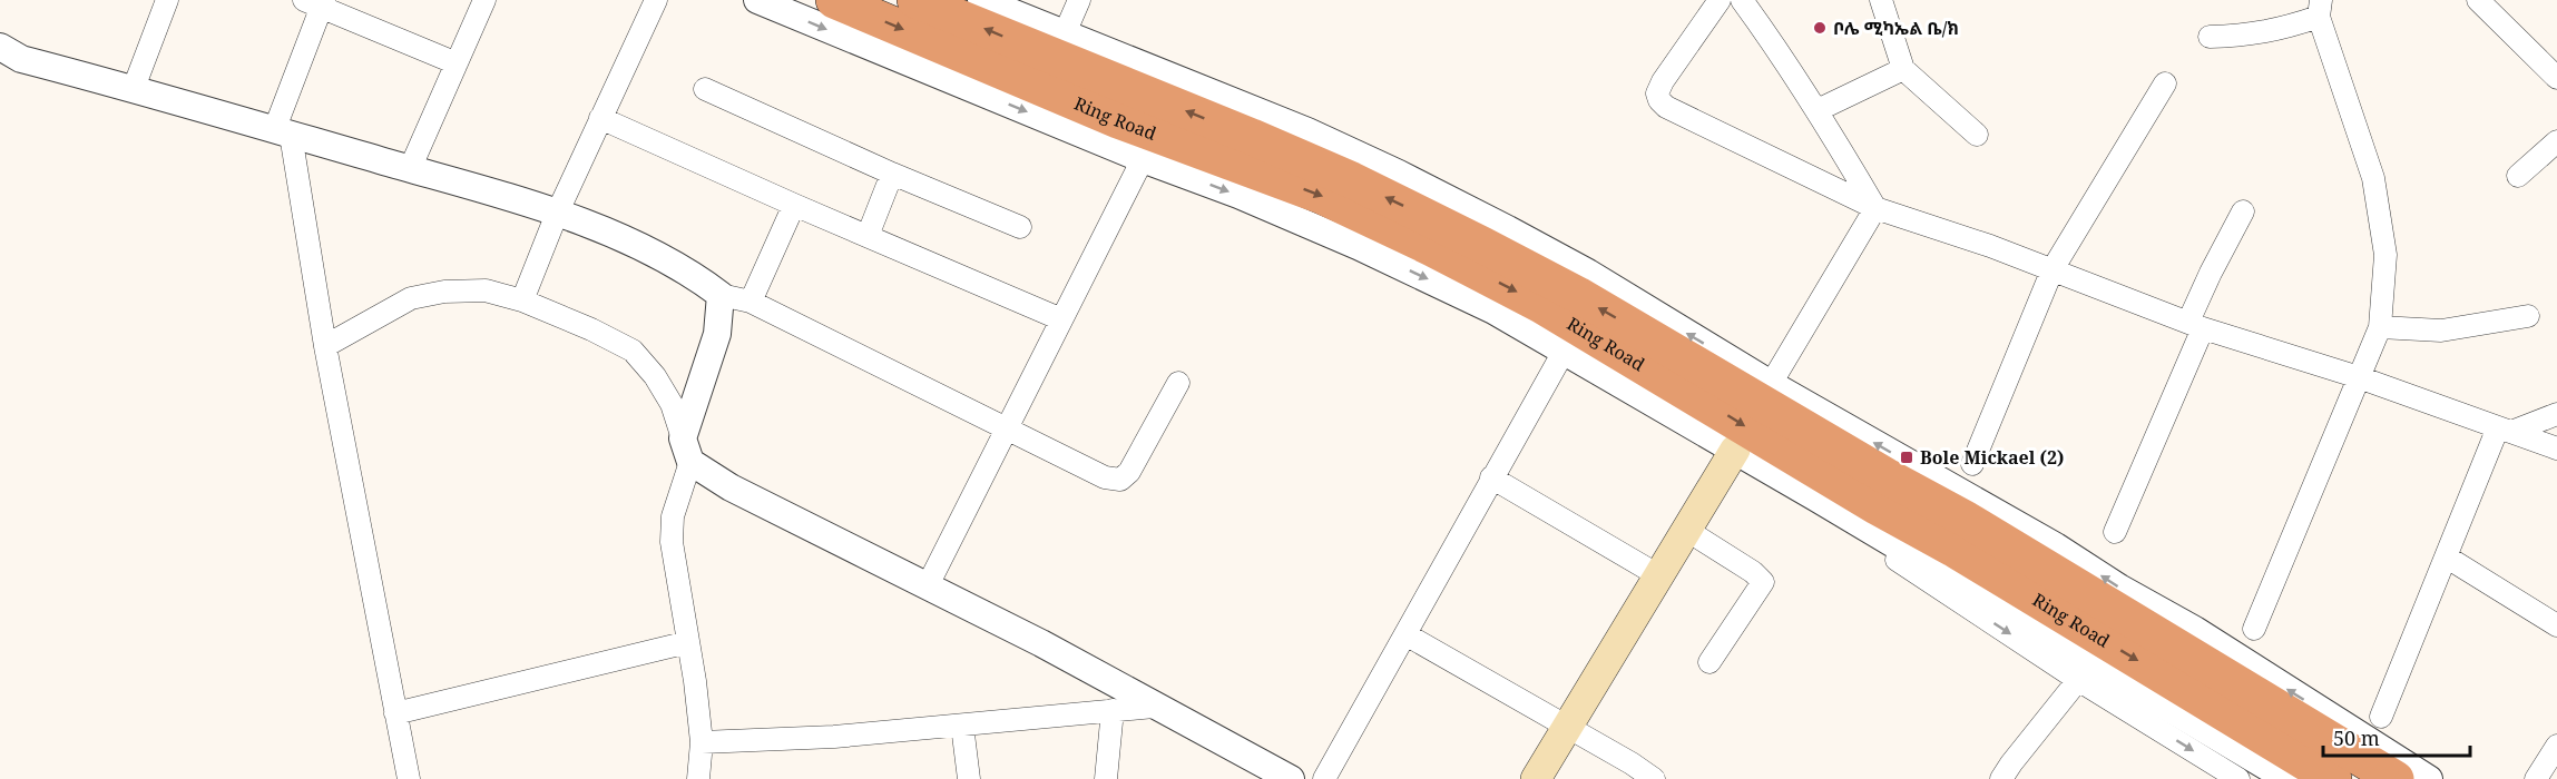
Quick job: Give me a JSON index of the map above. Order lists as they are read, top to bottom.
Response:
{
  "streets": {
    "highway": ["Ring Road"]
  },
  "places": {
    "other": ["ቦሌ ሚካኤል ቤ/ክ"],
    "transit": ["Bole Mickael (2)"]
  },
  "scale_bar": "50 m"
}
